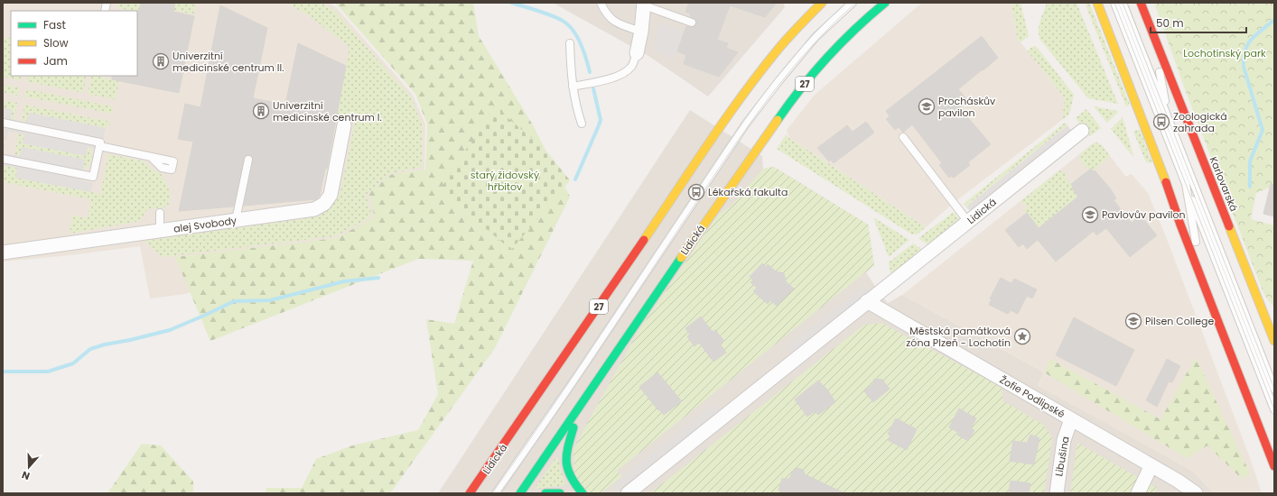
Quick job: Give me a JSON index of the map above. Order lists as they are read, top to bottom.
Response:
{
  "streets": {
    "main road": ["27", "Karlovarská", "Lidická"],
    "street": ["alej Svobody", "Žofie Podlipské", "Libušina"]
  },
  "crossings": [
    ["Lidická", "Žofie Podlipské"],
    ["Žofie Podlipské", "Libušina"]
  ],
  "parks": ["Lochotínský park", "starý židovský hřbitov"],
  "places": {
    "building": ["Univerzitní medicínské centrum II.", "Univerzitní medicínské centrum I."],
    "school or university": ["Procháskův pavilon", "Pavlovův pavilon", "Pilsen College"],
    "bus stop": ["Zoologická zahrada", "Lékařská fakulta"],
    "place": ["Městská památková zóna Plzeň - Lochotín"]
  },
  "legend": ["Fast", "Slow", "Jam"],
  "scale_bar": "50 m",
  "north": "bottom"
}
